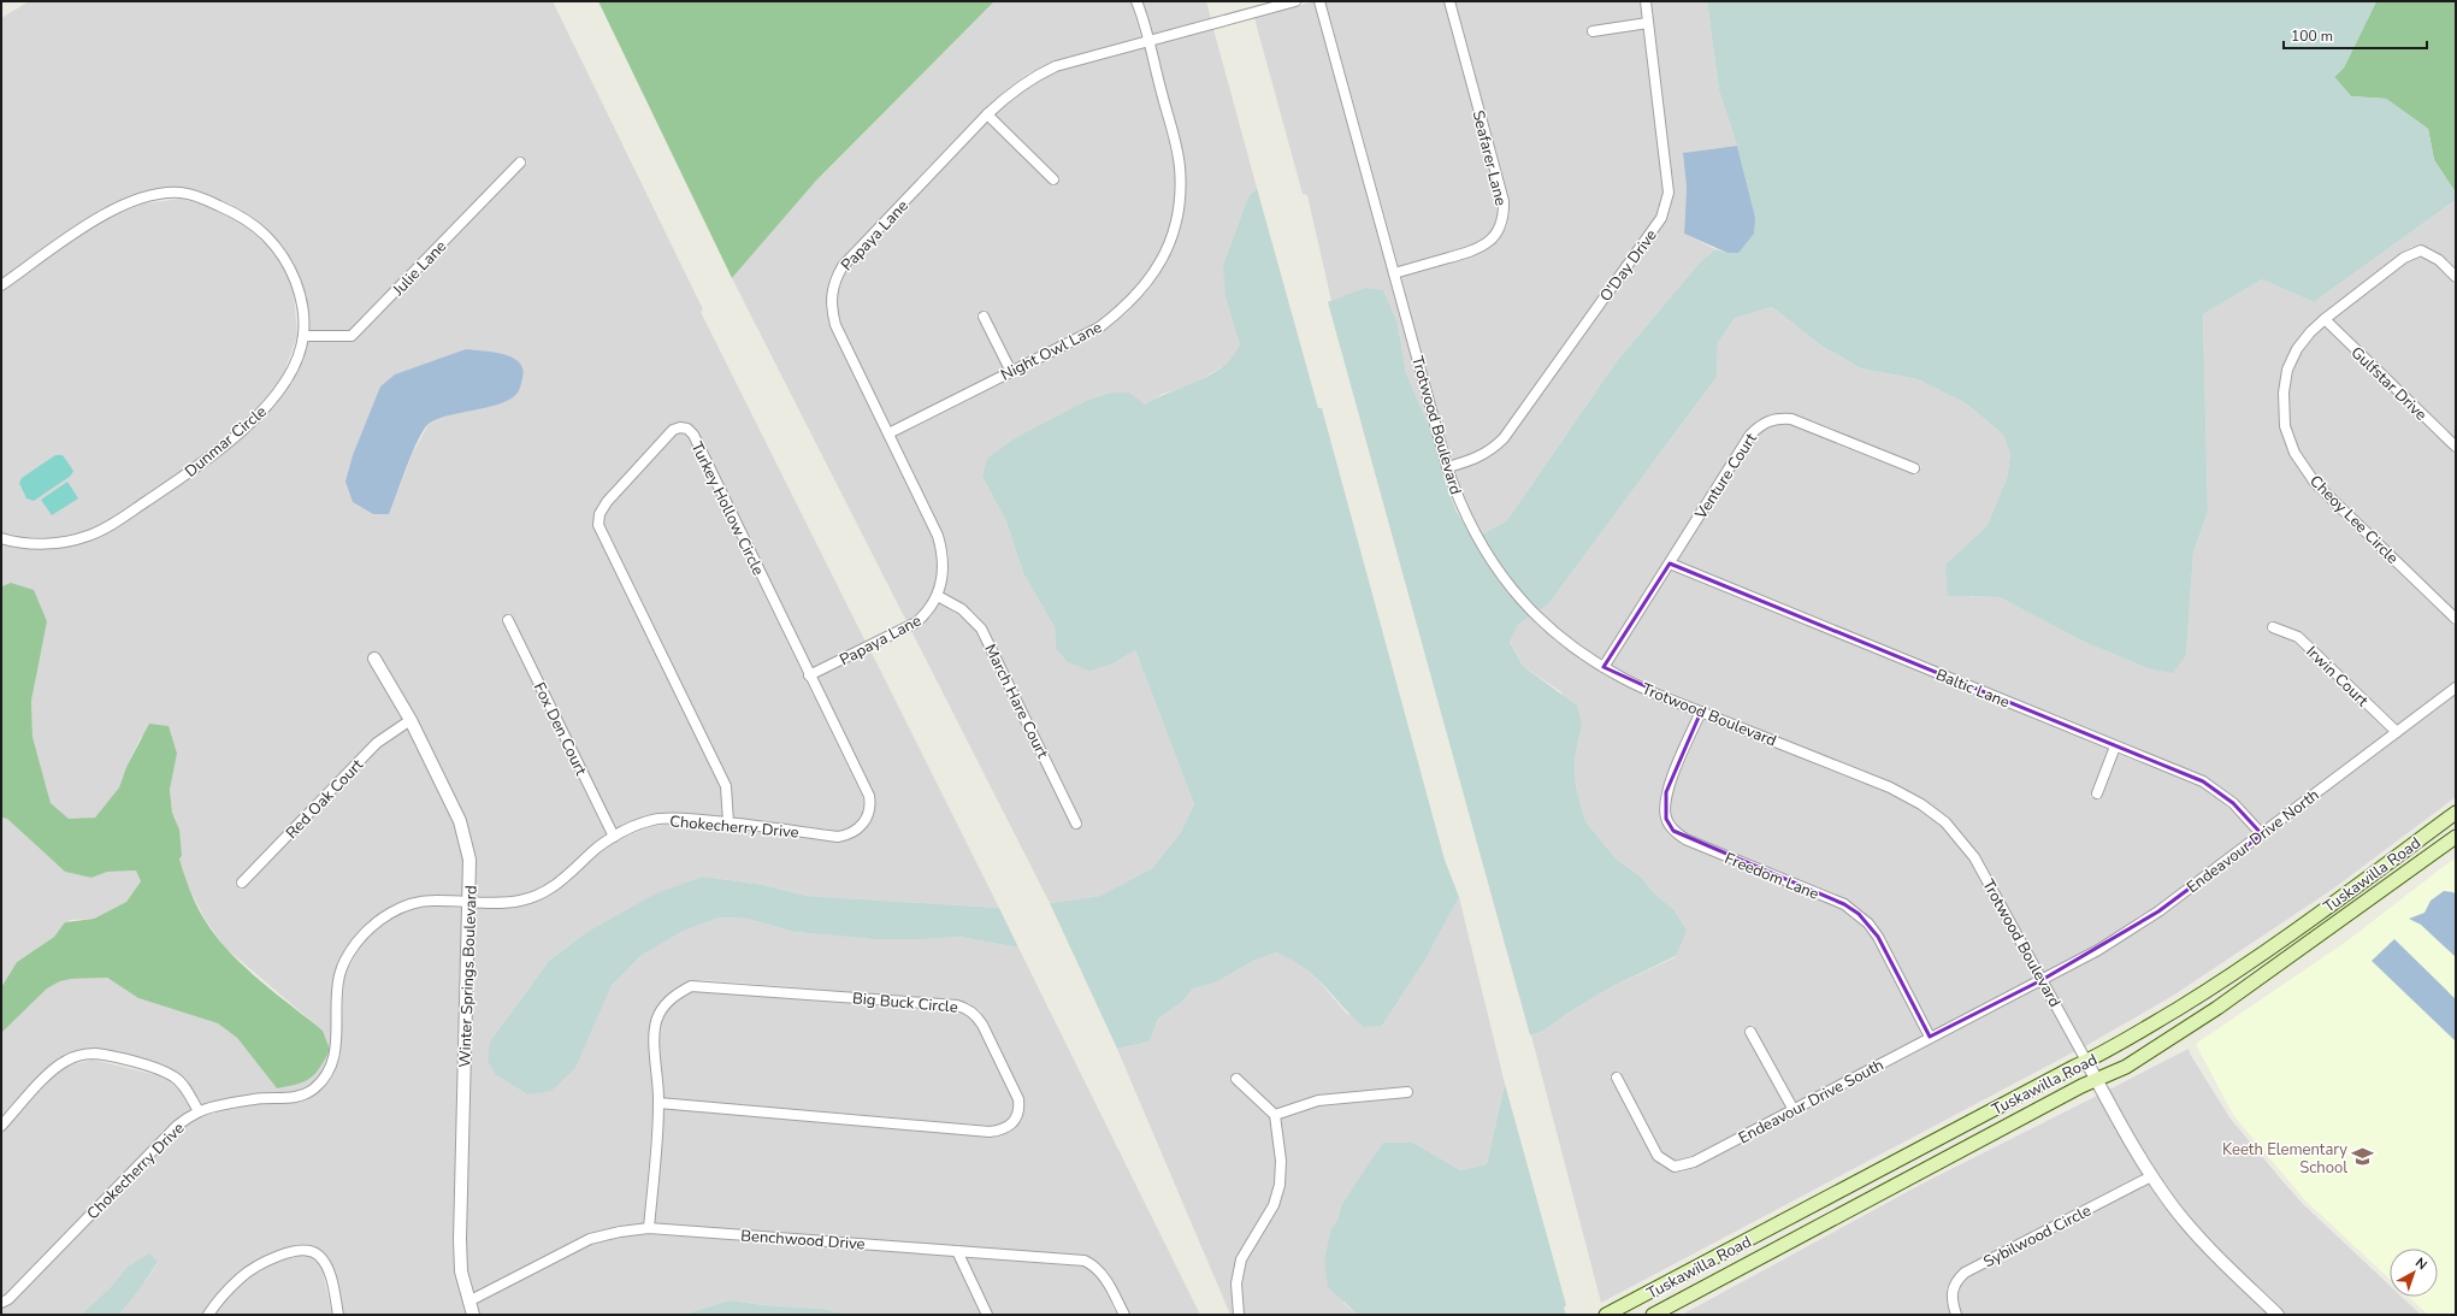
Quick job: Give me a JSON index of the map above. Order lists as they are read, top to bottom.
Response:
{
  "streets": {
    "main road": ["Tuskawilla Road"],
    "street": [
      "Seafarer Lane",
      "Papaya Lane",
      "O'Day Drive",
      "Julie Lane",
      "Night Owl Lane",
      "Gulfstar Drive",
      "Trotwood Boulevard",
      "Dunmar Circle",
      "Venture Court",
      "Turkey Hollow Circle",
      "Cheoy Lee Circle",
      "Irwin Court",
      "Baltic Lane",
      "March Hare Court",
      "Fox Den Court",
      "Red Oak Court",
      "Chokecherry Drive",
      "Endeavour Drive North",
      "Freedom Lane",
      "Winter Springs Boulevard",
      "Big Buck Circle",
      "Endeavour Drive South",
      "Sybilwood Circle",
      "Benchwood Drive"
    ]
  },
  "crossings": [
    ["Seafarer Lane", "Trotwood Boulevard"],
    ["Papaya Lane", "Night Owl Lane"],
    ["Papaya Lane", "Turkey Hollow Circle"],
    ["Papaya Lane", "March Hare Court"],
    ["O'Day Drive", "Trotwood Boulevard"],
    ["Julie Lane", "Dunmar Circle"],
    ["Gulfstar Drive", "Cheoy Lee Circle"],
    ["Trotwood Boulevard", "Venture Court"],
    ["Trotwood Boulevard", "Endeavour Drive North"],
    ["Trotwood Boulevard", "Tuskawilla Road"],
    ["Trotwood Boulevard", "Freedom Lane"],
    ["Trotwood Boulevard", "Endeavour Drive South"],
    ["Trotwood Boulevard", "Sybilwood Circle"],
    ["Venture Court", "Baltic Lane"],
    ["Turkey Hollow Circle", "Chokecherry Drive"],
    ["Irwin Court", "Endeavour Drive North"],
    ["Baltic Lane", "Endeavour Drive North"],
    ["Fox Den Court", "Chokecherry Drive"],
    ["Red Oak Court", "Winter Springs Boulevard"],
    ["Chokecherry Drive", "Winter Springs Boulevard"],
    ["Endeavour Drive North", "Endeavour Drive South"],
    ["Freedom Lane", "Endeavour Drive South"],
    ["Winter Springs Boulevard", "Benchwood Drive"],
    ["Big Buck Circle", "Benchwood Drive"]
  ],
  "places": {
    "school or university": ["Keeth Elementary School"]
  },
  "scale_bar": "100 m",
  "north": "top right"
}
